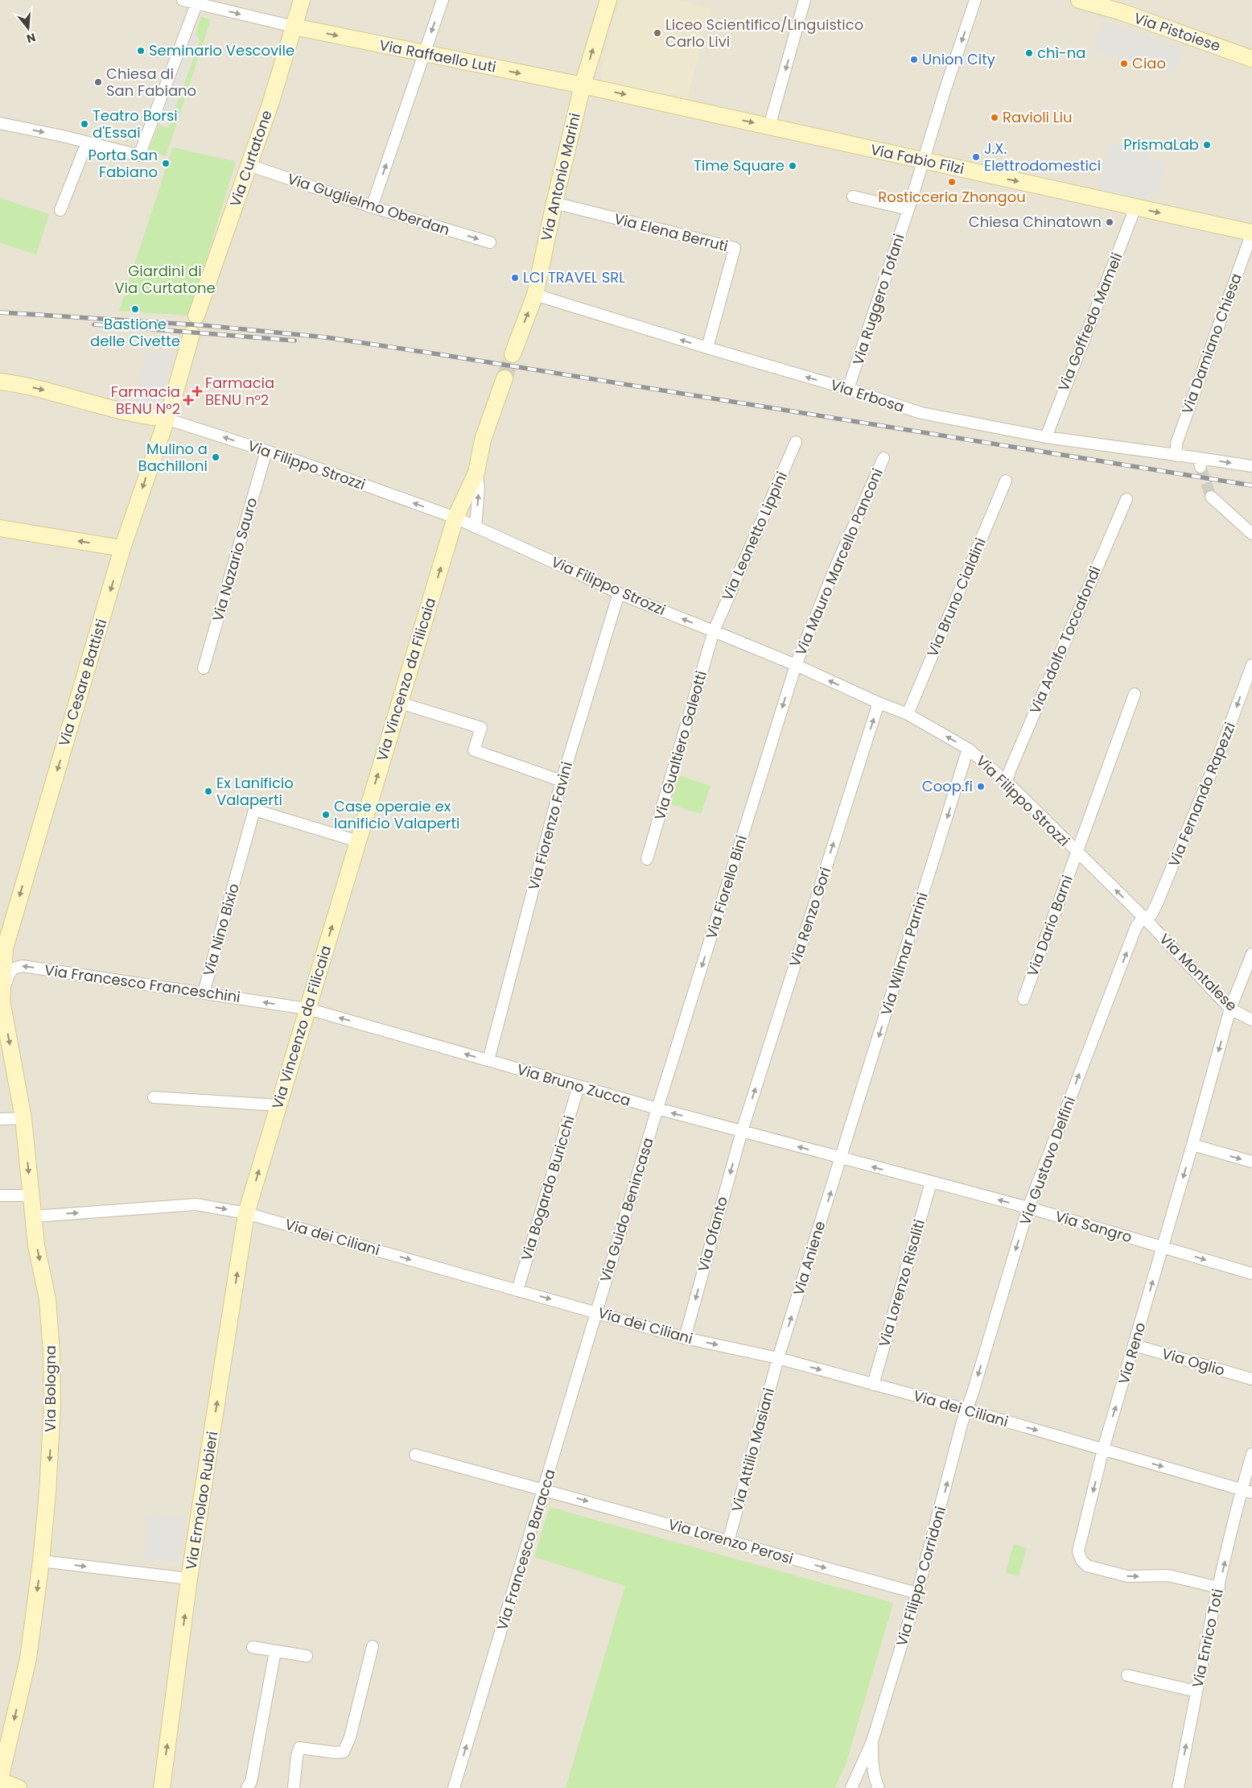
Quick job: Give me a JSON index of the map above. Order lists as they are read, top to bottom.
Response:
{
  "streets": {
    "street": [
      "Via Pistoiese",
      "Via Raffaello Luti",
      "Via Curtatone",
      "Via Fabio Filzi",
      "Via Antonio Marini",
      "Via Guglielmo Oberdan",
      "Via Elena Berruti",
      "Via Ruggero Tofani",
      "Via Goffredo Mameli",
      "Via Damiano Chiesa",
      "Via Erbosa",
      "Via Filippo Strozzi",
      "Via Leonetto Lippini",
      "Via Nazario Sauro",
      "Via Mauro Marcello Panconi",
      "Via Bruno Cialdini",
      "Via Adolfo Toccafondi",
      "Via Vincenzo da Filicaia",
      "Via Cesare Battisti",
      "Via Gualtiero Galeotti",
      "Via Fernando Rapezzi",
      "Via Fiorenzo Favini",
      "Via Fiorello Bini",
      "Via Renzo Gori",
      "Via Dario Barni",
      "Via Nino Bixio",
      "Via Wilmar Parrini",
      "Via Montalese",
      "Via Francesco Franceschini",
      "Via Bruno Zucca",
      "Via Gustavo Delfini",
      "Via Bogardo Buricchi",
      "Via Guido Benincasa",
      "Via Sangro",
      "Via Ofanto",
      "Via dei Ciliani",
      "Via Aniene",
      "Via Lorenzo Risaliti",
      "Via Reno",
      "Via Oglio",
      "Via Bologna",
      "Via Attilio Masiani",
      "Via Ermolao Rubieri",
      "Via Lorenzo Perosi",
      "Via Francesco Baracca",
      "Via Filippo Corridoni",
      "Via Enrico Toti"
    ]
  },
  "crossings": [
    ["Via Raffaello Luti", "Via Curtatone"],
    ["Via Raffaello Luti", "Via Fabio Filzi"],
    ["Via Raffaello Luti", "Via Antonio Marini"],
    ["Via Curtatone", "Via Guglielmo Oberdan"],
    ["Via Fabio Filzi", "Via Antonio Marini"],
    ["Via Fabio Filzi", "Via Ruggero Tofani"],
    ["Via Fabio Filzi", "Via Goffredo Mameli"],
    ["Via Fabio Filzi", "Via Damiano Chiesa"],
    ["Via Antonio Marini", "Via Elena Berruti"],
    ["Via Antonio Marini", "Via Erbosa"],
    ["Via Elena Berruti", "Via Erbosa"],
    ["Via Ruggero Tofani", "Via Erbosa"],
    ["Via Goffredo Mameli", "Via Erbosa"],
    ["Via Damiano Chiesa", "Via Erbosa"],
    ["Via Filippo Strozzi", "Via Leonetto Lippini"],
    ["Via Filippo Strozzi", "Via Nazario Sauro"],
    ["Via Filippo Strozzi", "Via Mauro Marcello Panconi"],
    ["Via Filippo Strozzi", "Via Bruno Cialdini"],
    ["Via Filippo Strozzi", "Via Adolfo Toccafondi"],
    ["Via Filippo Strozzi", "Via Vincenzo da Filicaia"],
    ["Via Filippo Strozzi", "Via Cesare Battisti"],
    ["Via Filippo Strozzi", "Via Gualtiero Galeotti"],
    ["Via Filippo Strozzi", "Via Fernando Rapezzi"],
    ["Via Filippo Strozzi", "Via Fiorenzo Favini"],
    ["Via Filippo Strozzi", "Via Fiorello Bini"],
    ["Via Filippo Strozzi", "Via Renzo Gori"],
    ["Via Filippo Strozzi", "Via Dario Barni"],
    ["Via Filippo Strozzi", "Via Wilmar Parrini"],
    ["Via Filippo Strozzi", "Via Montalese"],
    ["Via Filippo Strozzi", "Via Gustavo Delfini"],
    ["Via Leonetto Lippini", "Via Gualtiero Galeotti"],
    ["Via Mauro Marcello Panconi", "Via Fiorello Bini"],
    ["Via Vincenzo da Filicaia", "Via Nino Bixio"],
    ["Via Vincenzo da Filicaia", "Via Francesco Franceschini"],
    ["Via Vincenzo da Filicaia", "Via Bruno Zucca"],
    ["Via Vincenzo da Filicaia", "Via dei Ciliani"],
    ["Via Vincenzo da Filicaia", "Via Ermolao Rubieri"],
    ["Via Cesare Battisti", "Via Francesco Franceschini"],
    ["Via Cesare Battisti", "Via Bologna"],
    ["Via Fernando Rapezzi", "Via Montalese"],
    ["Via Fernando Rapezzi", "Via Gustavo Delfini"],
    ["Via Fiorenzo Favini", "Via Bruno Zucca"],
    ["Via Fiorello Bini", "Via Bruno Zucca"],
    ["Via Fiorello Bini", "Via Guido Benincasa"],
    ["Via Renzo Gori", "Via Bruno Zucca"],
    ["Via Renzo Gori", "Via Ofanto"],
    ["Via Nino Bixio", "Via Francesco Franceschini"],
    ["Via Wilmar Parrini", "Via Bruno Zucca"],
    ["Via Wilmar Parrini", "Via Sangro"],
    ["Via Wilmar Parrini", "Via Aniene"],
    ["Via Montalese", "Via Gustavo Delfini"],
    ["Via Montalese", "Via Reno"],
    ["Via Francesco Franceschini", "Via Bruno Zucca"],
    ["Via Francesco Franceschini", "Via Bologna"],
    ["Via Bruno Zucca", "Via Bogardo Buricchi"],
    ["Via Bruno Zucca", "Via Guido Benincasa"],
    ["Via Bruno Zucca", "Via Sangro"],
    ["Via Bruno Zucca", "Via Ofanto"],
    ["Via Bruno Zucca", "Via Aniene"],
    ["Via Gustavo Delfini", "Via Sangro"],
    ["Via Gustavo Delfini", "Via dei Ciliani"],
    ["Via Gustavo Delfini", "Via Filippo Corridoni"],
    ["Via Bogardo Buricchi", "Via dei Ciliani"],
    ["Via Guido Benincasa", "Via dei Ciliani"],
    ["Via Guido Benincasa", "Via Francesco Baracca"],
    ["Via Sangro", "Via Aniene"],
    ["Via Sangro", "Via Lorenzo Risaliti"],
    ["Via Sangro", "Via Reno"],
    ["Via Ofanto", "Via dei Ciliani"],
    ["Via dei Ciliani", "Via Aniene"],
    ["Via dei Ciliani", "Via Lorenzo Risaliti"],
    ["Via dei Ciliani", "Via Reno"],
    ["Via dei Ciliani", "Via Bologna"],
    ["Via dei Ciliani", "Via Attilio Masiani"],
    ["Via dei Ciliani", "Via Ermolao Rubieri"],
    ["Via dei Ciliani", "Via Francesco Baracca"],
    ["Via dei Ciliani", "Via Filippo Corridoni"],
    ["Via dei Ciliani", "Via Enrico Toti"],
    ["Via Aniene", "Via Attilio Masiani"],
    ["Via Reno", "Via Oglio"],
    ["Via Reno", "Via Enrico Toti"],
    ["Via Attilio Masiani", "Via Lorenzo Perosi"],
    ["Via Lorenzo Perosi", "Via Francesco Baracca"],
    ["Via Lorenzo Perosi", "Via Filippo Corridoni"]
  ],
  "one_way": [
    "Via Raffaello Luti",
    "Via Fabio Filzi",
    "Via Antonio Marini",
    "Via Guglielmo Oberdan",
    "Via Ruggero Tofani",
    "Via Vincenzo da Filicaia",
    "Via Cesare Battisti",
    "Via Fernando Rapezzi",
    "Via Fiorello Bini",
    "Via Renzo Gori",
    "Via Wilmar Parrini",
    "Via Francesco Franceschini",
    "Via Bruno Zucca",
    "Via Ofanto",
    "Via dei Ciliani",
    "Via Aniene",
    "Via Bologna",
    "Via Ermolao Rubieri",
    "Via Lorenzo Perosi",
    "Via Francesco Baracca",
    "Via Filippo Corridoni",
    "Via Enrico Toti"
  ],
  "parks": ["Giardini di Via Curtatone"],
  "places": {
    "other": [
      "Liceo Scientifico/Linguistico Carlo Livi",
      "Seminario Vescovile",
      "chì-na",
      "Union City",
      "Ciao",
      "Chiesa di San Fabiano",
      "Ravioli Liu",
      "Teatro Borsi d'Essai",
      "PrismaLab",
      "J.X. Elettrodomestici",
      "Porta San Fabiano",
      "Time Square",
      "Rosticceria Zhongou",
      "Chiesa Chinatown",
      "LCI TRAVEL SRL",
      "Bastione delle Civette",
      "Mulino a Bachilloni",
      "Coop.fi",
      "Ex Lanificio Valaperti",
      "Case operaie ex lanificio Valaperti"
    ],
    "health": ["Farmacia BENU n°2", "Farmacia BENU N°2"]
  },
  "north": "bottom"
}
